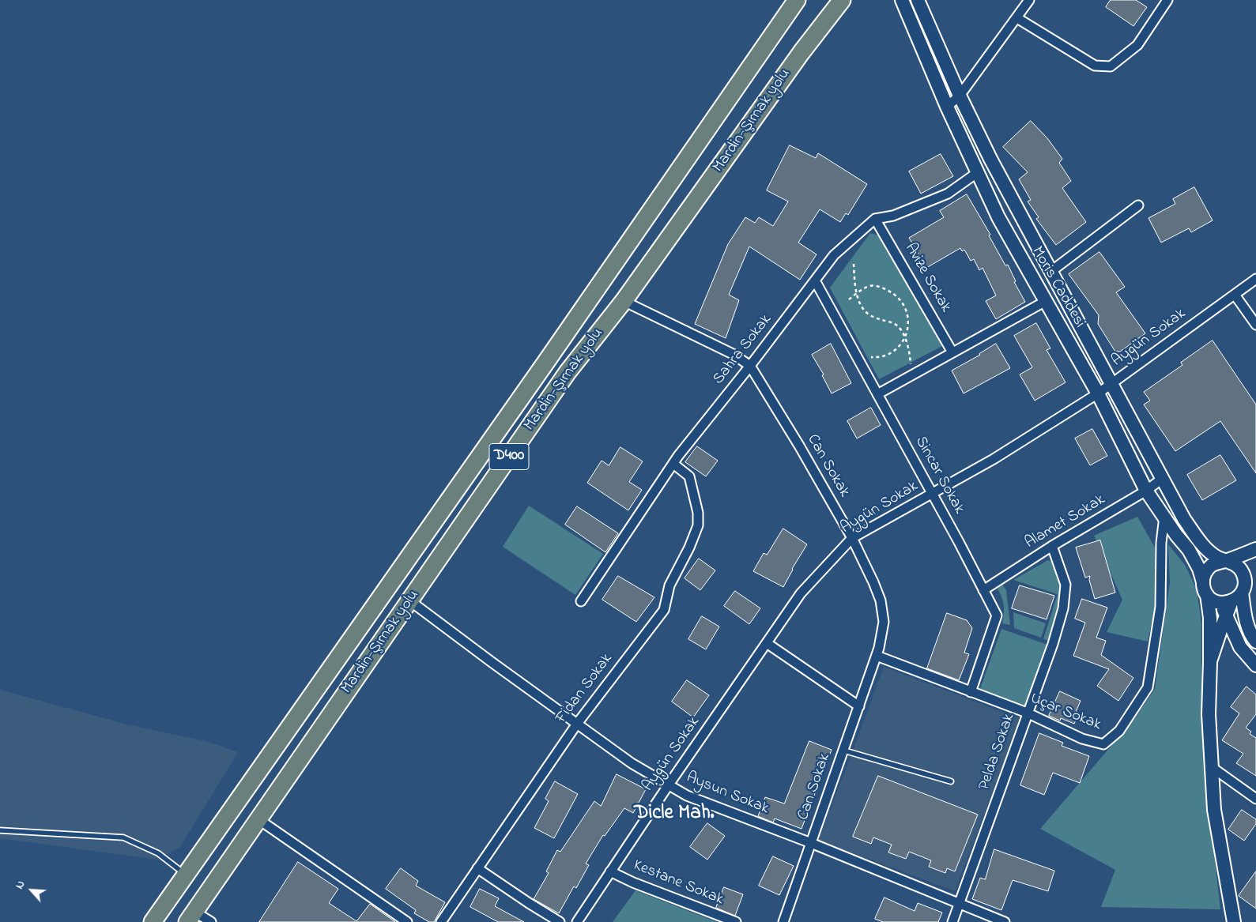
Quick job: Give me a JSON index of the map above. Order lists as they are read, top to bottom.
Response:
{
  "streets": {
    "highway": ["Mardin-Şırnak yolu", "D400"],
    "street": [
      "Avize Sokak",
      "Moris Caddesi",
      "Aygün Sokak",
      "Sahra Sokak",
      "Can Sokak",
      "Sincar Sokak",
      "Alamet Sokak",
      "Fidan Sokak",
      "Uçar Sokak",
      "Pelda Sokak",
      "Aysun Sokak",
      "Kestane Sokak"
    ]
  },
  "crossings": [
    ["Mardin-Şırnak yolu", "Can Sokak"],
    ["Mardin-Şırnak yolu", "Aysun Sokak"],
    ["Avize Sokak", "Sahra Sokak"],
    ["Moris Caddesi", "Aygün Sokak"],
    ["Moris Caddesi", "Alamet Sokak"],
    ["Moris Caddesi", "Uçar Sokak"],
    ["Aygün Sokak", "Can Sokak"],
    ["Aygün Sokak", "Sincar Sokak"],
    ["Aygün Sokak", "Aysun Sokak"],
    ["Aygün Sokak", "Kestane Sokak"],
    ["Sahra Sokak", "Can Sokak"],
    ["Sahra Sokak", "Sincar Sokak"],
    ["Sahra Sokak", "Fidan Sokak"],
    ["Can Sokak", "Uçar Sokak"],
    ["Can Sokak", "Aysun Sokak"],
    ["Sincar Sokak", "Alamet Sokak"],
    ["Sincar Sokak", "Uçar Sokak"],
    ["Alamet Sokak", "Pelda Sokak"],
    ["Fidan Sokak", "Aysun Sokak"],
    ["Uçar Sokak", "Pelda Sokak"],
    ["Pelda Sokak", "Aysun Sokak"]
  ],
  "districts": ["Dicle Mah."],
  "north": "top left"
}
